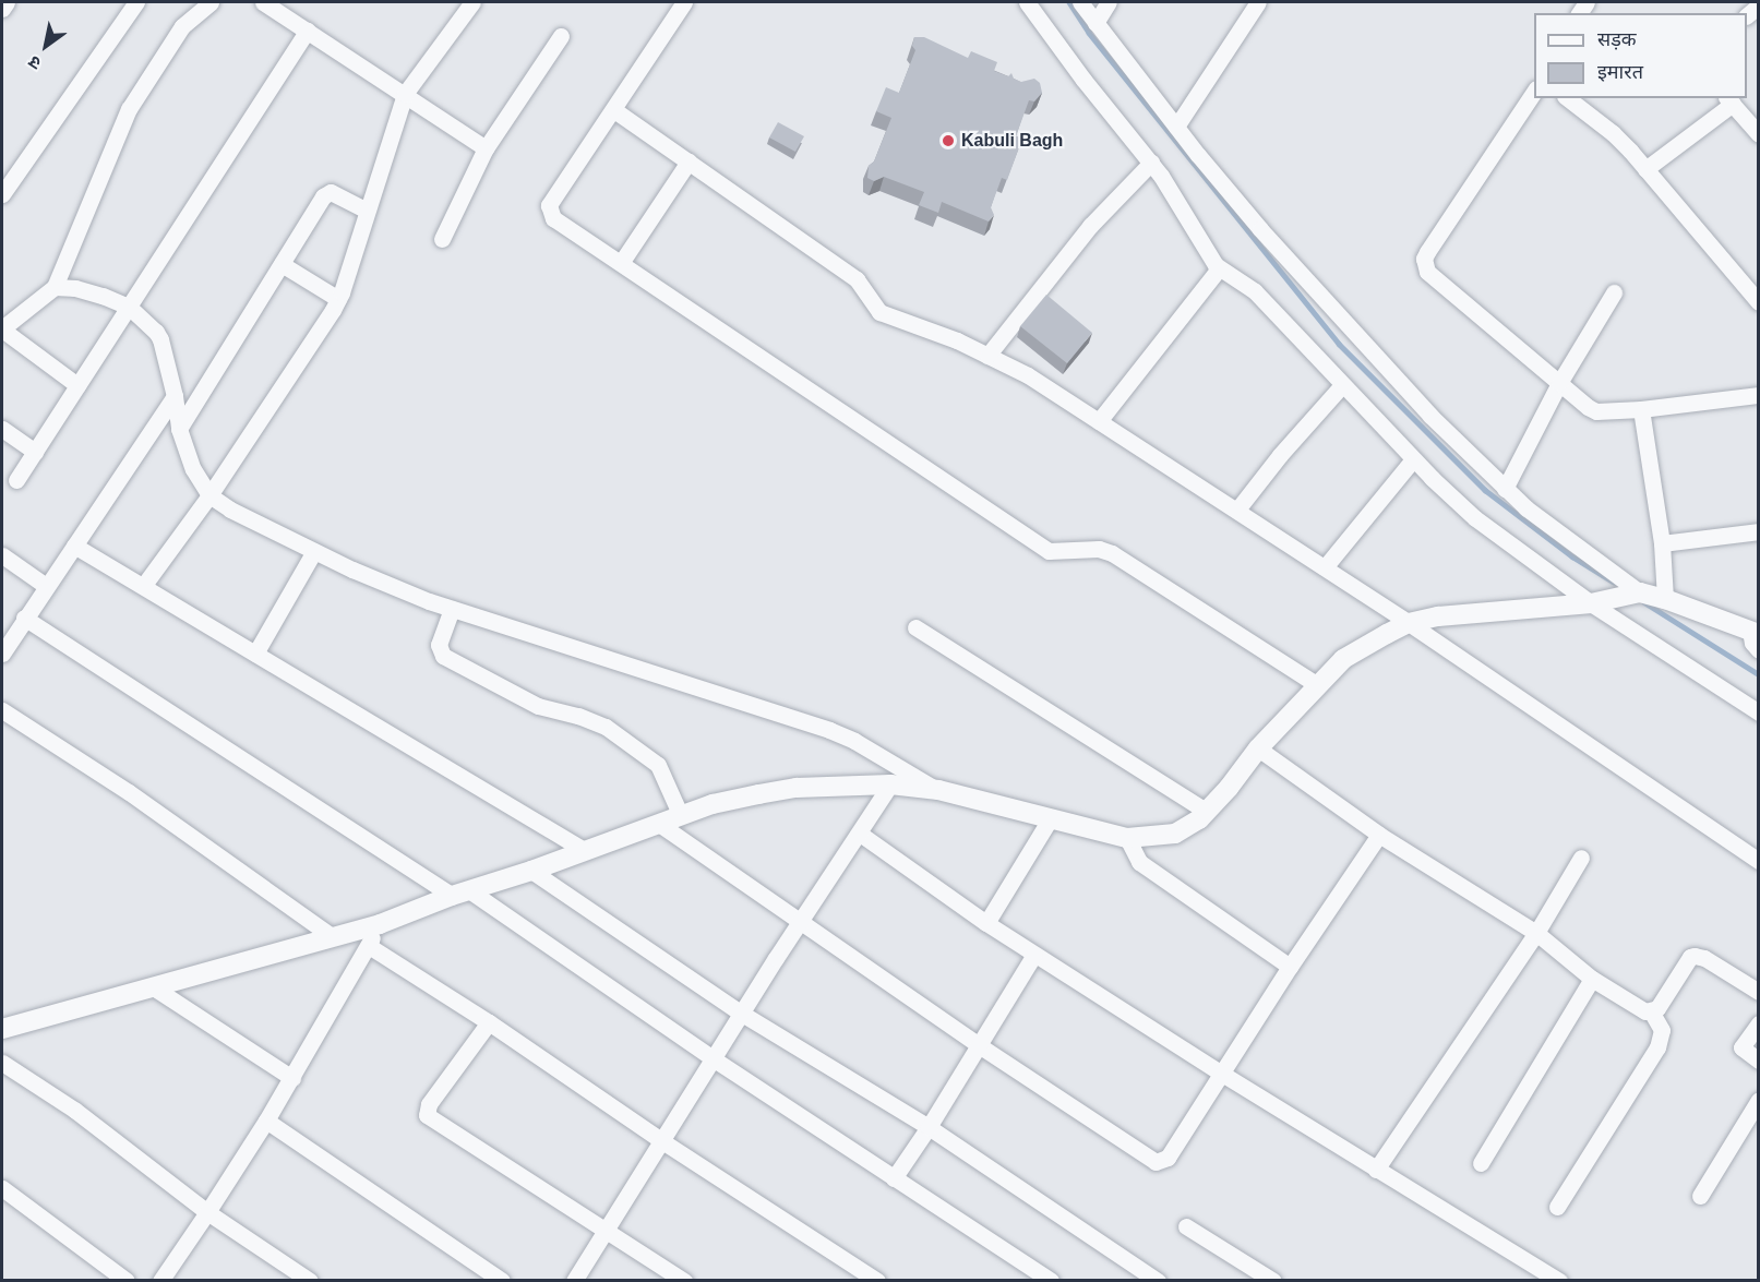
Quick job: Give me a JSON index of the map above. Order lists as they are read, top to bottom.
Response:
{
  "places": ["Kabuli Bagh"],
  "legend": ["सड़क", "इमारत"],
  "north": "bottom left"
}
